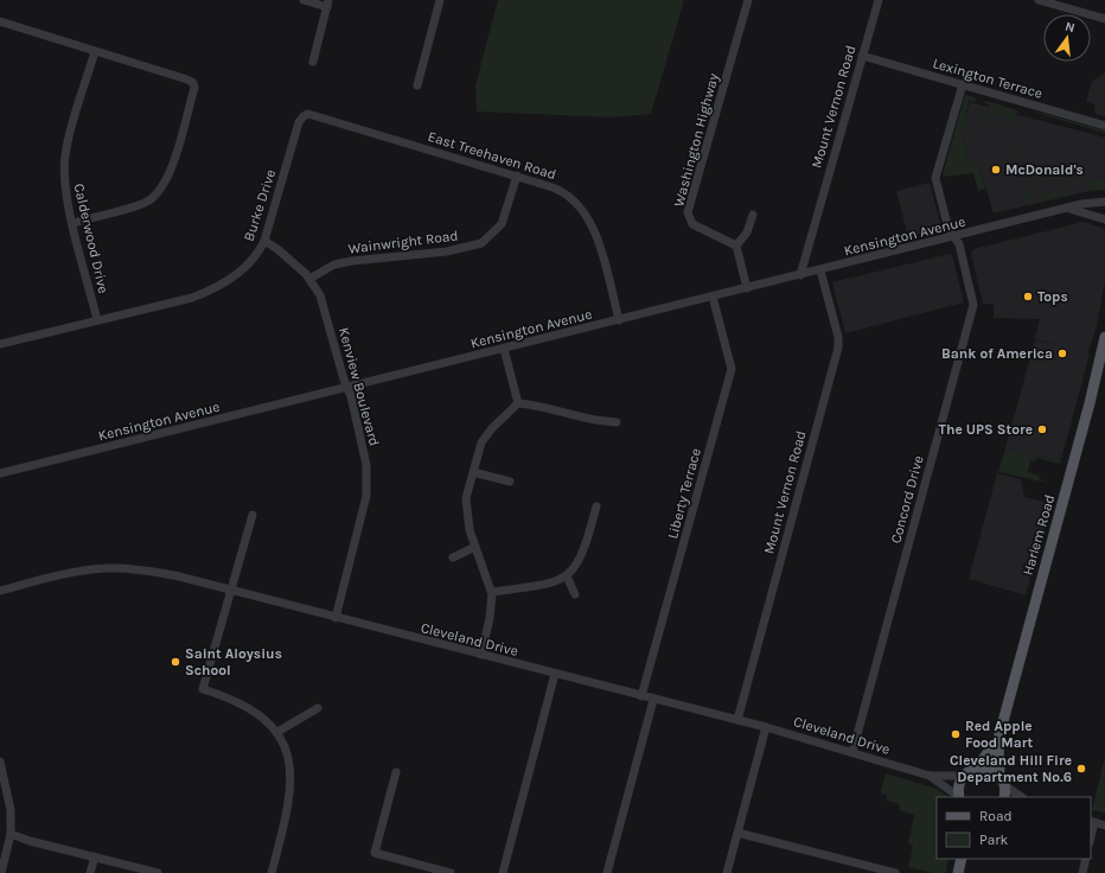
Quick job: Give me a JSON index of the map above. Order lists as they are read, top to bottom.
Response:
{
  "streets": {
    "main road": ["Harlem Road"],
    "street": [
      "Lexington Terrace",
      "Mount Vernon Road",
      "Washington Highway",
      "East Treehaven Road",
      "Burke Drive",
      "Kensington Avenue",
      "Calderwood Drive",
      "Wainwright Road",
      "Kenview Boulevard",
      "Liberty Terrace",
      "Concord Drive",
      "Cleveland Drive"
    ]
  },
  "crossings": [
    ["Lexington Terrace", "Mount Vernon Road"],
    ["Lexington Terrace", "Concord Drive"],
    ["Mount Vernon Road", "Kensington Avenue"],
    ["Mount Vernon Road", "Cleveland Drive"],
    ["East Treehaven Road", "Burke Drive"],
    ["East Treehaven Road", "Kensington Avenue"],
    ["East Treehaven Road", "Wainwright Road"],
    ["Burke Drive", "Calderwood Drive"],
    ["Burke Drive", "Kenview Boulevard"],
    ["Kensington Avenue", "Kenview Boulevard"],
    ["Kensington Avenue", "Liberty Terrace"],
    ["Kensington Avenue", "Concord Drive"],
    ["Wainwright Road", "Kenview Boulevard"],
    ["Kenview Boulevard", "Cleveland Drive"],
    ["Liberty Terrace", "Cleveland Drive"],
    ["Concord Drive", "Cleveland Drive"]
  ],
  "places": [
    "McDonald's",
    "Tops",
    "Bank of America",
    "The UPS Store",
    "Saint Aloysius School",
    "Red Apple Food Mart",
    "Cleveland Hill Fire Department No.6"
  ],
  "legend": ["Road", "Park"],
  "north": "top"
}
